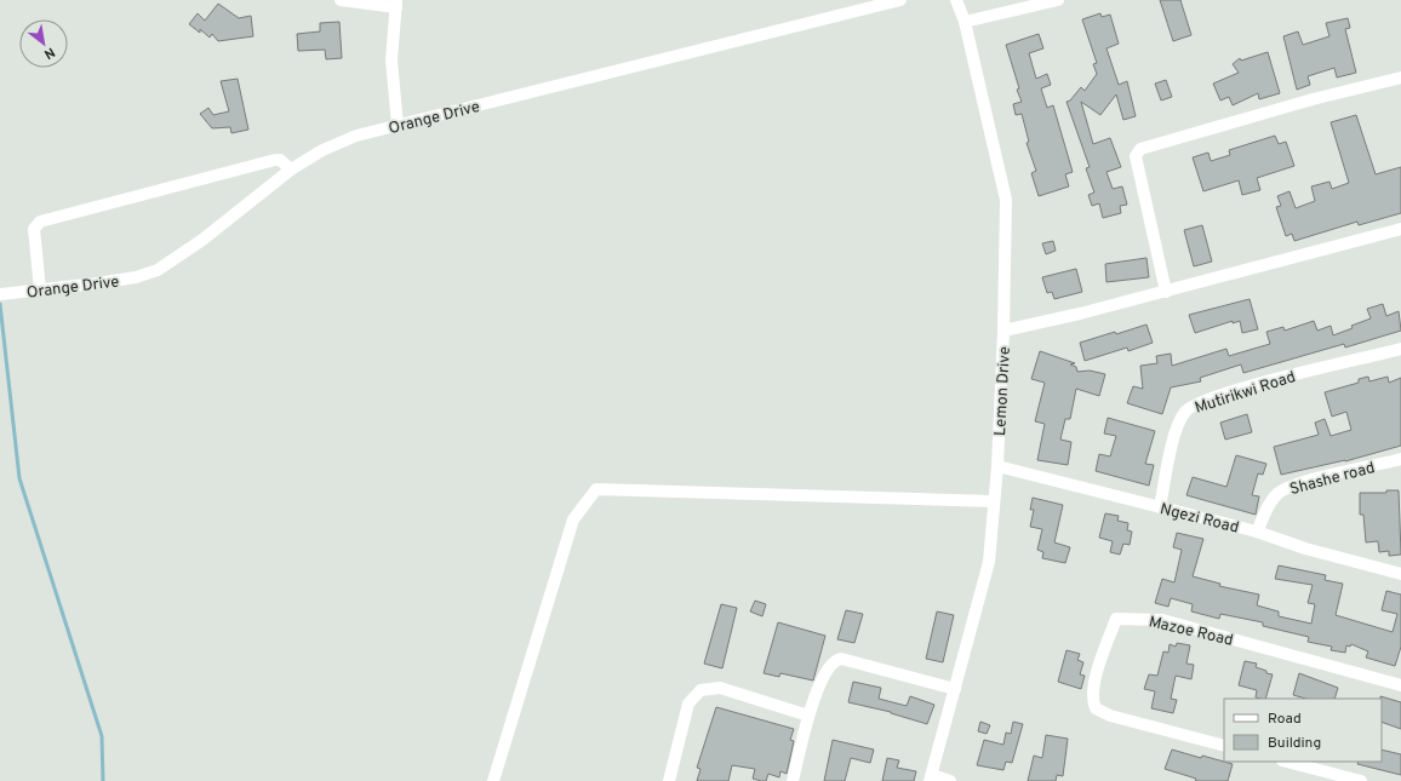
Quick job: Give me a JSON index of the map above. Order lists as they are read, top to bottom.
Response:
{
  "streets": {
    "street": [
      "Orange Drive",
      "Lemon Drive",
      "Mutirikwi Road",
      "Shashe road",
      "Ngezi Road",
      "Mazoe Road"
    ]
  },
  "crossings": [
    ["Lemon Drive", "Ngezi Road"],
    ["Mutirikwi Road", "Ngezi Road"],
    ["Shashe road", "Ngezi Road"]
  ],
  "legend": ["Road", "Building"],
  "north": "bottom right"
}
